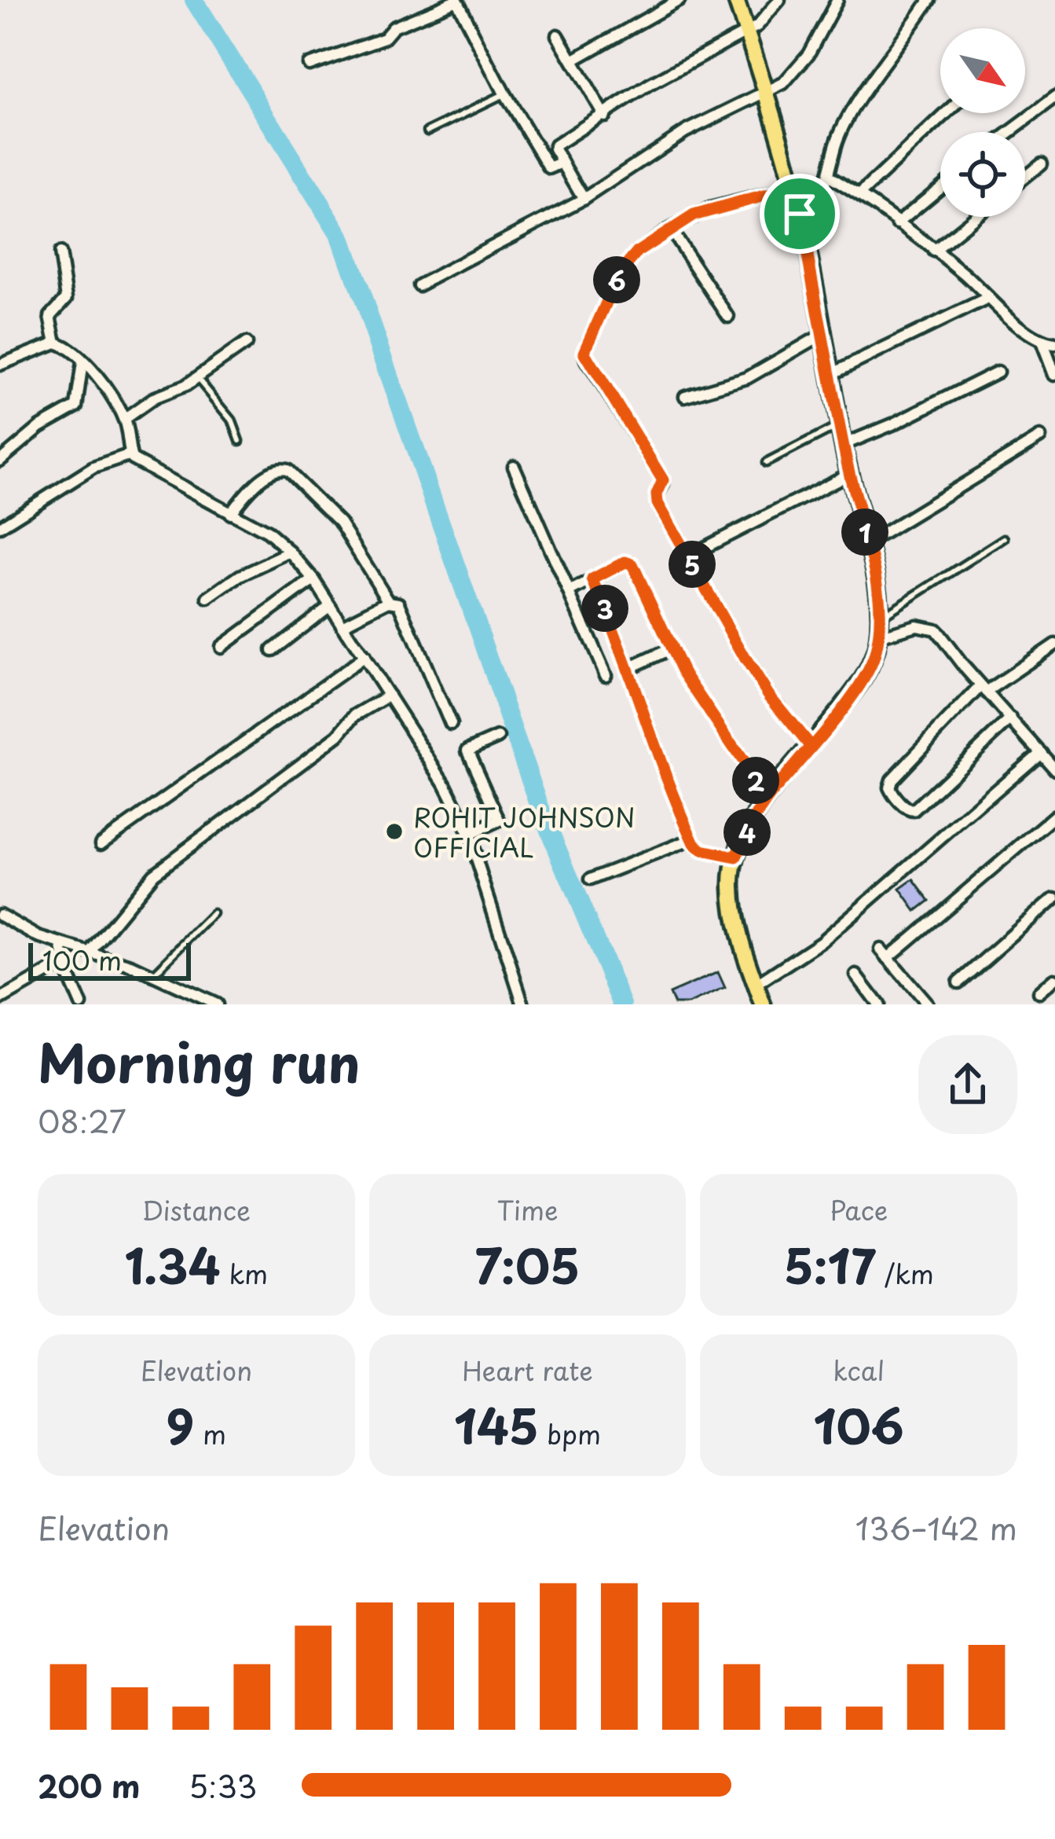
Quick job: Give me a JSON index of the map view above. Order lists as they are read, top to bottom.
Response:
{
  "places": ["ROHIT JOHNSON OFFICIAL"],
  "scale_bar": "100 m",
  "north": "bottom right",
  "page": {
    "pins": [
      "6",
      "1",
      "5",
      "3",
      "2",
      "4"
    ],
    "scale": "100 m",
    "heading": ["Morning run", "08:27"],
    "stats": [
      ["Distance", "1.34 km"],
      ["Time", "7:05"],
      ["Pace", "5:17 /km"],
      ["Elevation", "9 m"],
      ["Heart rate", "145 bpm"],
      ["kcal", "106"]
    ],
    "chart": ["Elevation", "136–142 m"],
    "list": [
      {
        "name": "200 m",
        "note": "5:33"
      }
    ]
  }
}
